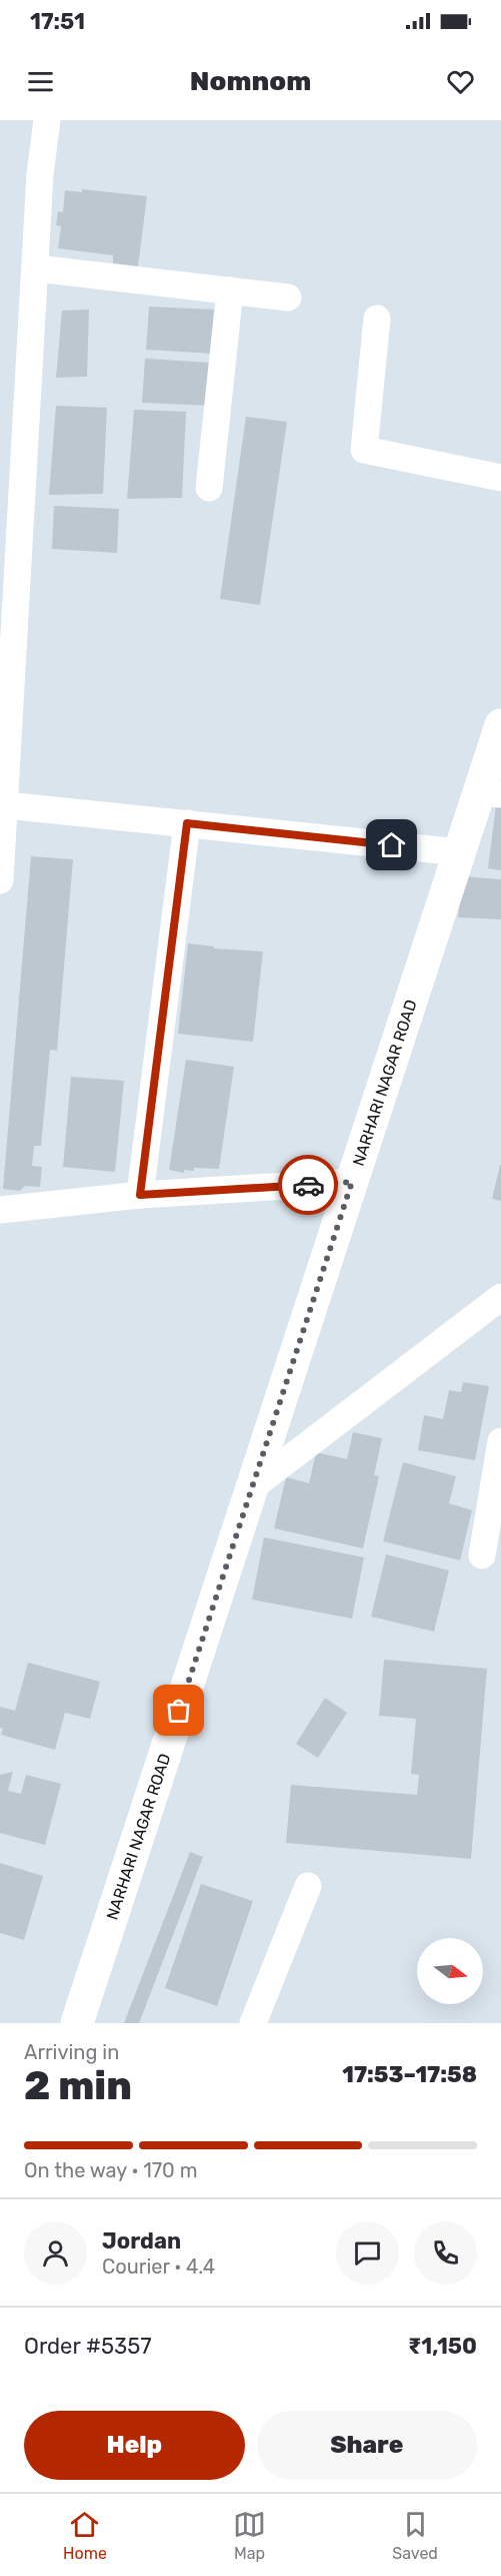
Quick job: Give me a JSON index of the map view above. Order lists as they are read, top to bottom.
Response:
{
  "streets": {
    "street": ["NARHARI NAGAR ROAD"]
  },
  "north": "right",
  "page": {
    "status": "17:51",
    "header": "Nomnom",
    "heading": ["2 min", "Arriving in", "17:53–17:58"],
    "panel": [
      "Jordan",
      "Courier · 4.4",
      "Order #5357",
      "₹1,150"
    ],
    "bar": "On the way · 170 m",
    "buttons": ["Help", "Share"],
    "tabs": ["Home", "Map", "Saved"]
  }
}
